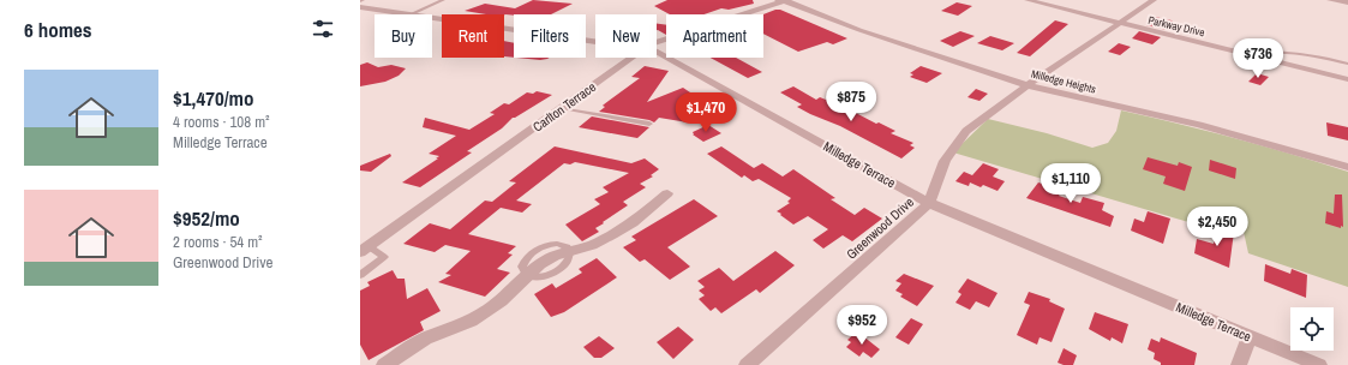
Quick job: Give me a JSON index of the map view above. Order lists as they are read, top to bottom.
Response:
{
  "streets": {
    "street": [
      "Parkway Drive",
      "Milledge Heights",
      "Carlton Terrace",
      "Milledge Terrace",
      "Greenwood Drive"
    ]
  },
  "crossings": [
    ["Parkway Drive", "Greenwood Drive"],
    ["Milledge Heights", "Carlton Terrace"],
    ["Milledge Heights", "Greenwood Drive"],
    ["Milledge Terrace", "Greenwood Drive"]
  ],
  "page": {
    "heading": "6 homes",
    "chip": [
      "Buy",
      "Rent",
      "Filters",
      "New",
      "Apartment"
    ],
    "price": [
      "$736",
      "$875",
      "$1,470",
      "$1,110",
      "$2,450",
      "$952"
    ],
    "list": [
      {
        "name": "$1,470/mo",
        "note": "4 rooms · 108 m² · Milledge Terrace"
      },
      {
        "name": "$952/mo",
        "note": "2 rooms · 54 m² · Greenwood Drive"
      }
    ]
  }
}
